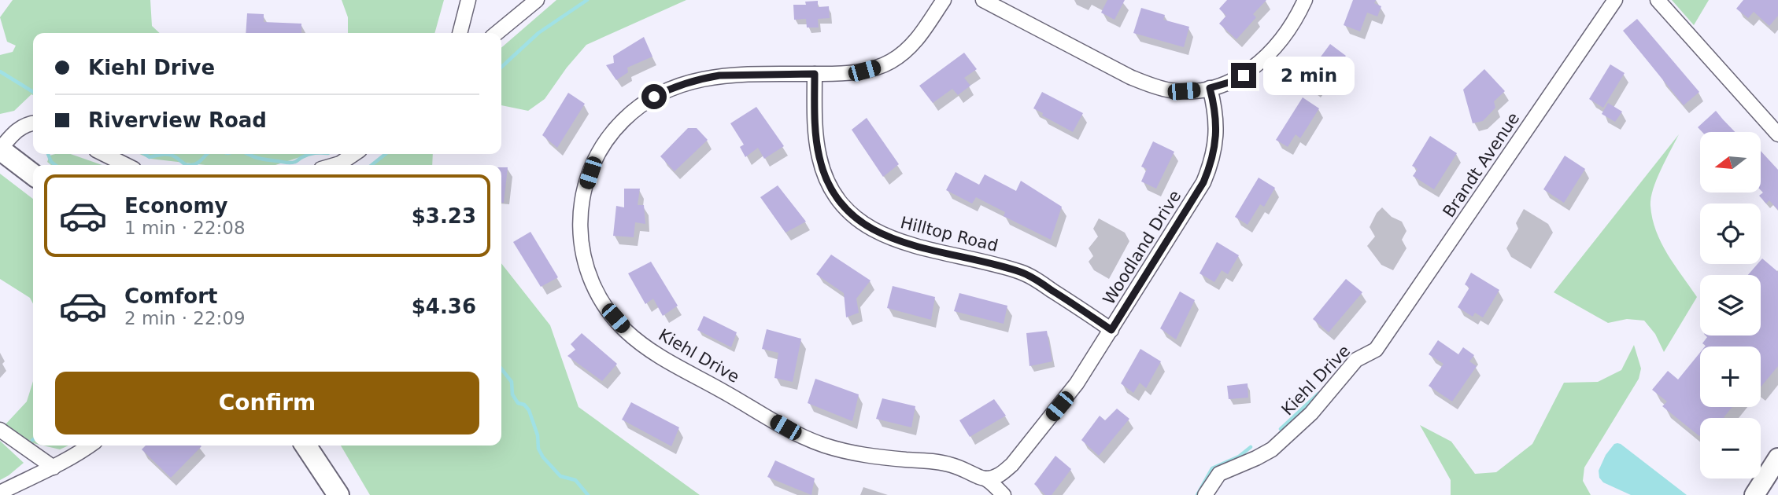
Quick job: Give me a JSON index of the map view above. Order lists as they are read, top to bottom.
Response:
{
  "streets": {
    "street": [
      "Brandt Avenue",
      "Hilltop Road",
      "Woodland Drive",
      "Kiehl Drive"
    ]
  },
  "crossings": [
    ["Brandt Avenue", "Kiehl Drive"],
    ["Hilltop Road", "Woodland Drive"],
    ["Hilltop Road", "Kiehl Drive"],
    ["Woodland Drive", "Kiehl Drive"]
  ],
  "north": "left",
  "page": {
    "banner": ["Kiehl Drive", "Riverview Road"],
    "bubble": "2 min",
    "map_buttons": ["+", "−"],
    "list": [
      {
        "name": "Economy",
        "note": "1 min · 22:08",
        "value": "$3.23"
      },
      {
        "name": "Comfort",
        "note": "2 min · 22:09",
        "value": "$4.36"
      }
    ],
    "buttons": "Confirm"
  }
}
